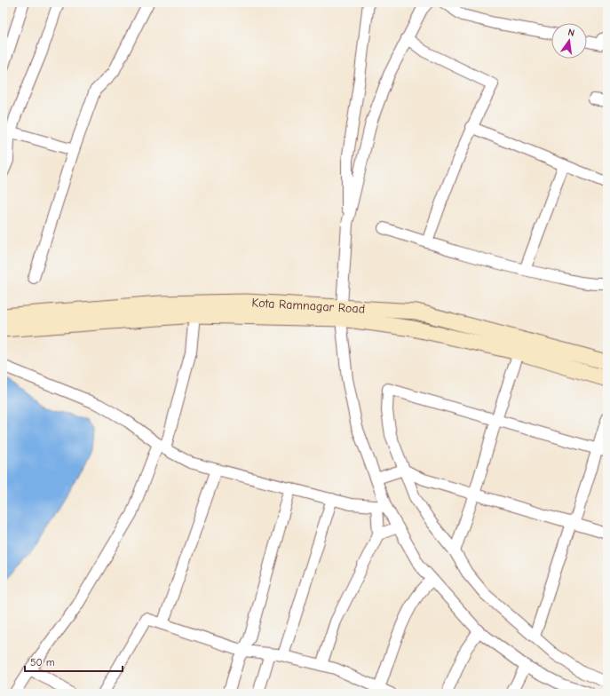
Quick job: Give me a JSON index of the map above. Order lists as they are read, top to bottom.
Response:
{
  "streets": {
    "street": ["Kota Ramnagar Road"]
  },
  "scale_bar": "50 m",
  "north": "top"
}
